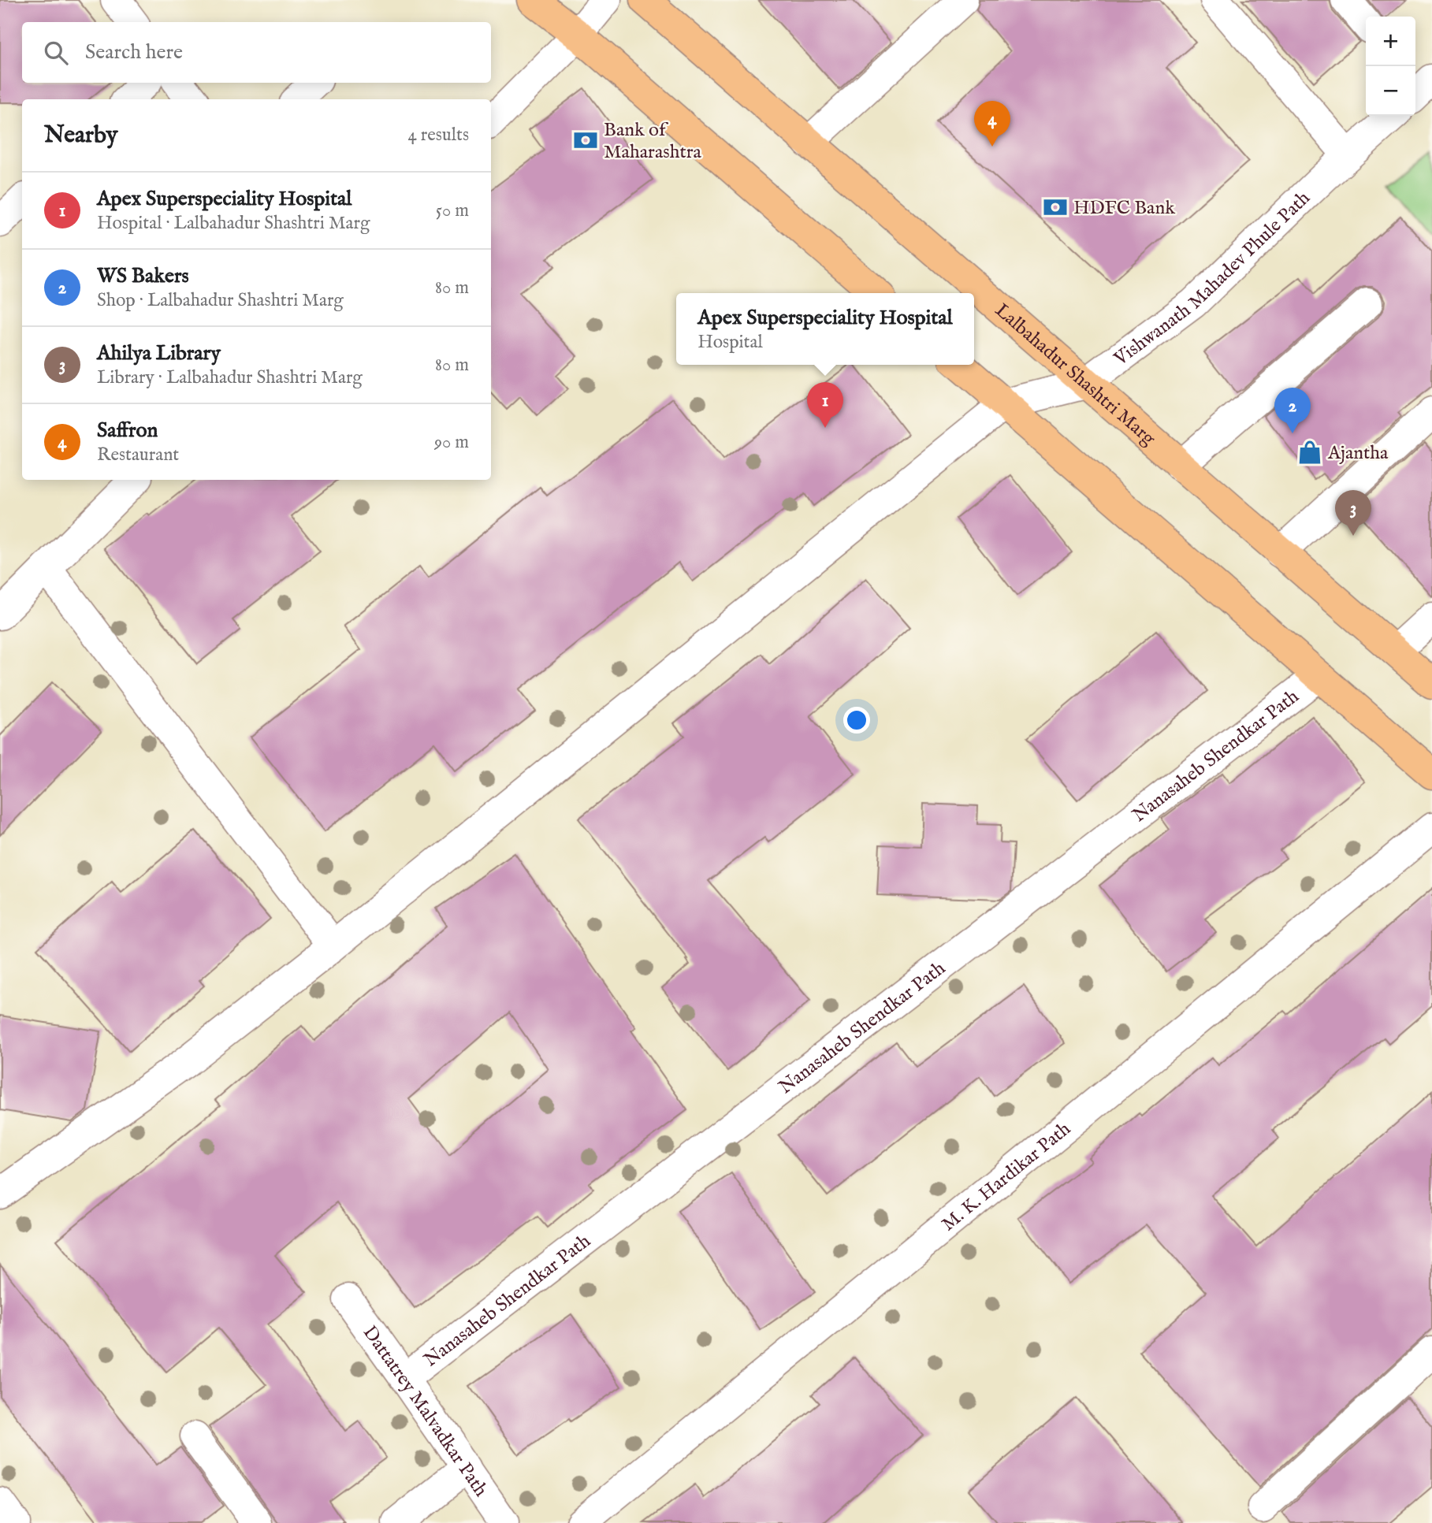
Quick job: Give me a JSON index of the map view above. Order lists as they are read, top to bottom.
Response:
{
  "streets": {
    "main road": ["Lalbahadur Shashtri Marg"],
    "street": [
      "Vishwanath Mahadev Phule Path",
      "Nanasaheb Shendkar Path",
      "M. K. Hardikar Path",
      "Dattatrey Malvadkar Path"
    ]
  },
  "crossings": [
    ["Vishwanath Mahadev Phule Path", "Lalbahadur Shashtri Marg"],
    ["Nanasaheb Shendkar Path", "Dattatrey Malvadkar Path"]
  ],
  "places": {
    "bank": ["Bank of Maharashtra", "HDFC Bank"],
    "shop": ["Ajantha"]
  },
  "page": {
    "map_buttons": ["+", "−"],
    "search": "Search here",
    "heading": ["Nearby", "4 results"],
    "pins": [
      "4",
      "1",
      "2",
      "3"
    ],
    "list": [
      {
        "mark": "1",
        "name": "Apex Superspeciality Hospital",
        "note": "Hospital · Lalbahadur Shashtri Marg",
        "value": "50 m"
      },
      {
        "mark": "2",
        "name": "WS Bakers",
        "note": "Shop · Lalbahadur Shashtri Marg",
        "value": "80 m"
      },
      {
        "mark": "3",
        "name": "Ahilya Library",
        "note": "Library · Lalbahadur Shashtri Marg",
        "value": "80 m"
      },
      {
        "mark": "4",
        "name": "Saffron",
        "note": "Restaurant",
        "value": "90 m"
      }
    ],
    "popup": ["Apex Superspeciality Hospital", "Hospital"]
  }
}
